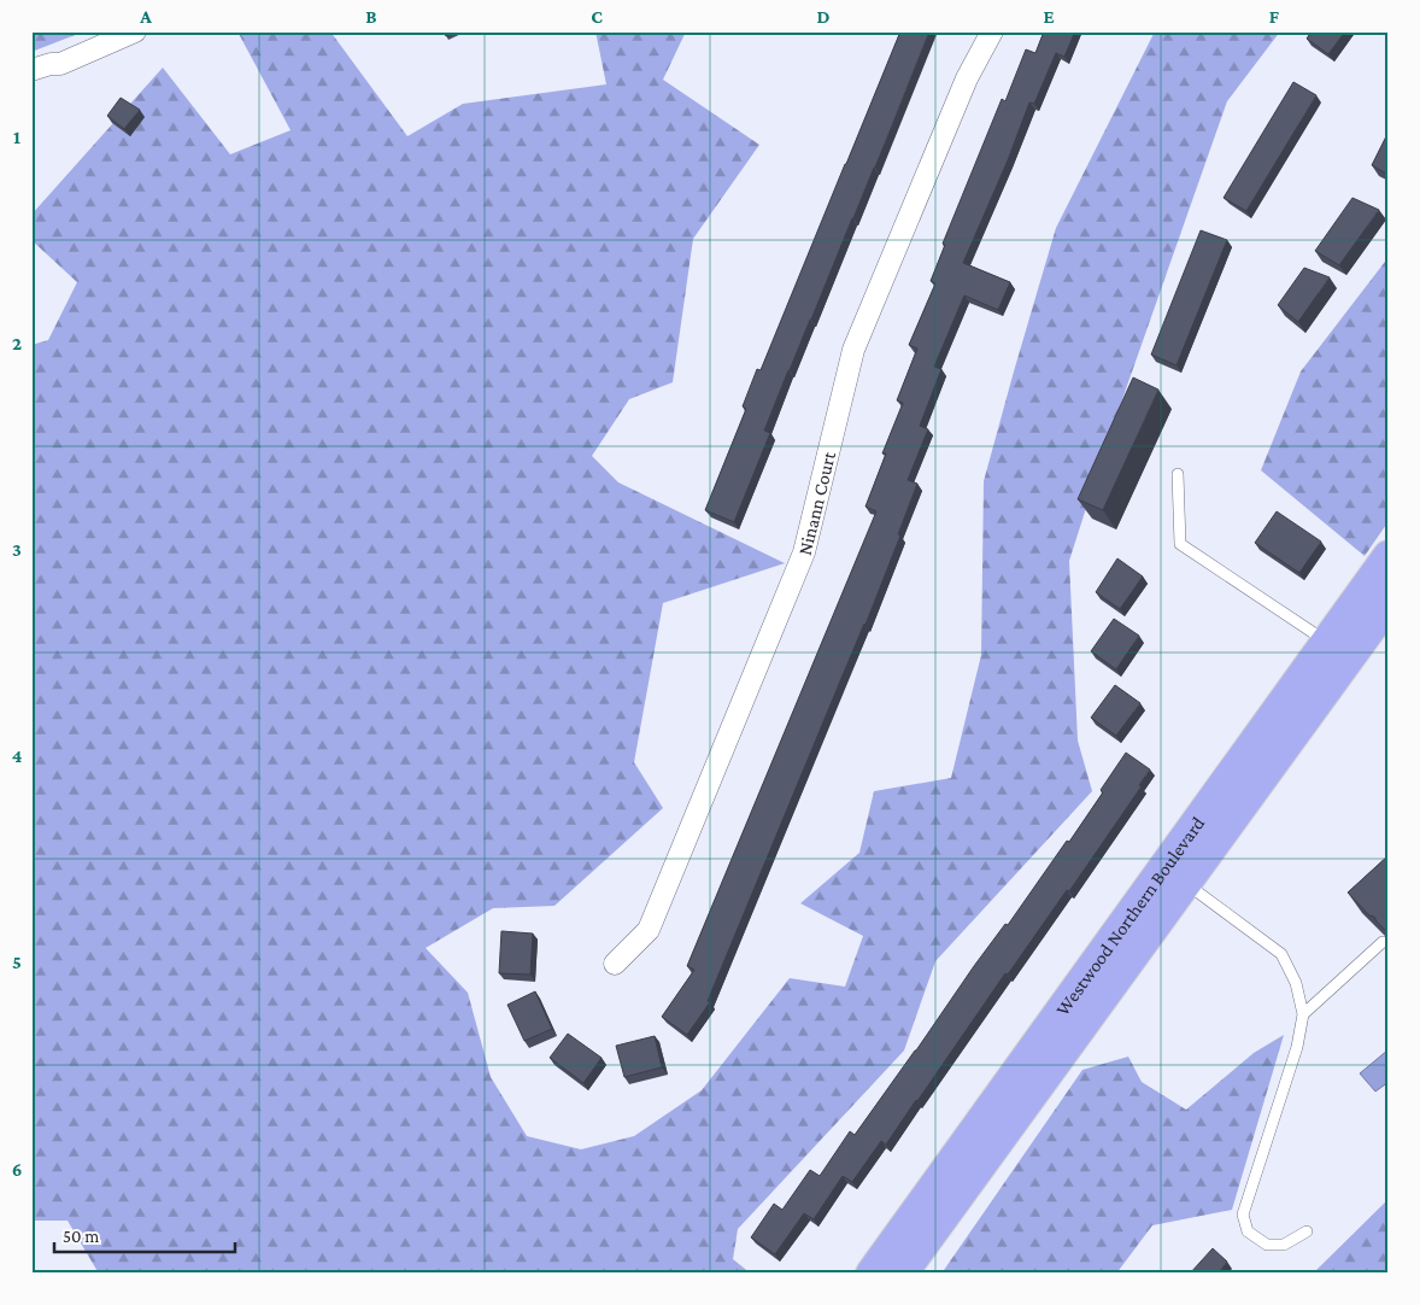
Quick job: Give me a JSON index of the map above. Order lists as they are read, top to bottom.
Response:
{
  "streets": {
    "main road": ["Westwood Northern Boulevard"],
    "street": ["Ninann Court"]
  },
  "scale_bar": "50 m",
  "grid": {
    "columns": [
      "A",
      "B",
      "C",
      "D",
      "E",
      "F"
    ],
    "rows": [
      "1",
      "2",
      "3",
      "4",
      "5",
      "6"
    ]
  }
}
